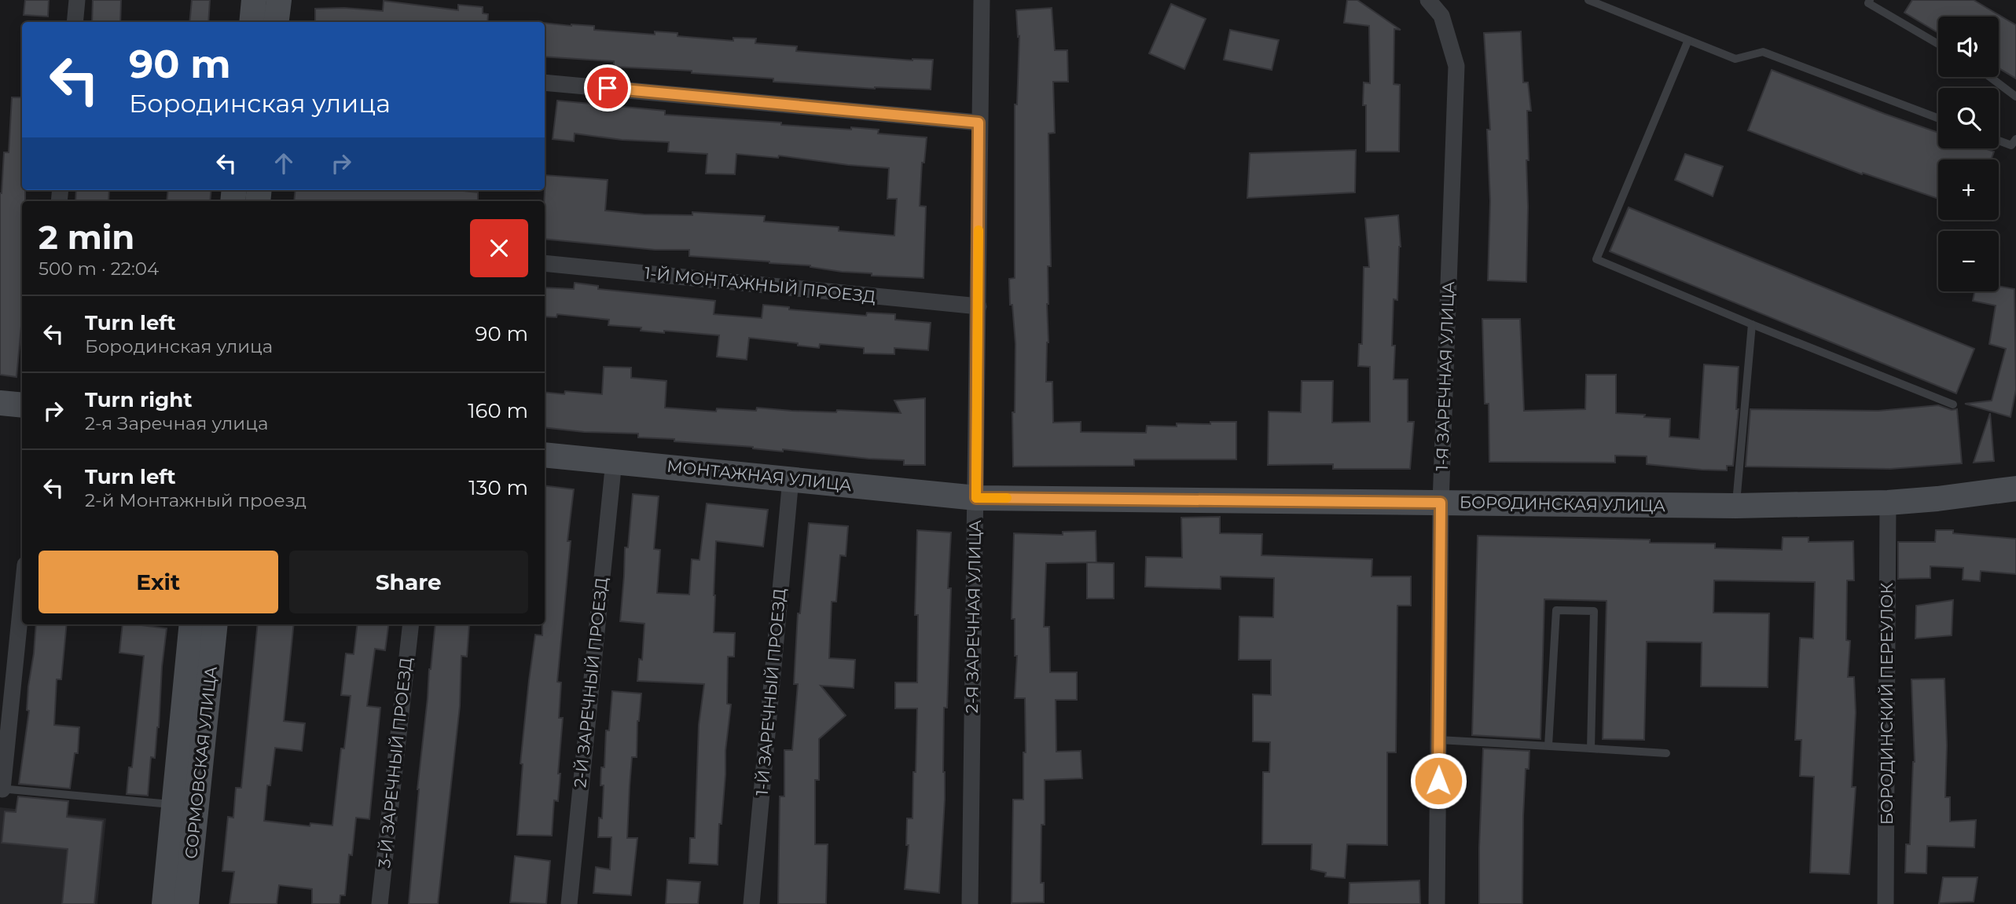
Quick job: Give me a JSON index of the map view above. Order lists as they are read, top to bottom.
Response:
{
  "streets": {
    "main road": ["МОНТАЖНАЯ УЛИЦА", "БОРОДИНСКАЯ УЛИЦА", "СОРМОВСКАЯ УЛИЦА"],
    "street": [
      "1-Й МОНТАЖНЫЙ ПРОЕЗД",
      "1-Я ЗАРЕЧНАЯ УЛИЦА",
      "2-Я ЗАРЕЧНАЯ УЛИЦА",
      "2-Й ЗАРЕЧНЫЙ ПРОЕЗД",
      "1-Й ЗАРЕЧНЫЙ ПРОЕЗД",
      "БОРОДИНСКИЙ ПЕРЕУЛОК",
      "3-Й ЗАРЕЧНЫЙ ПРОЕЗД"
    ]
  },
  "crossings": [
    ["1-Й МОНТАЖНЫЙ ПРОЕЗД", "2-Я ЗАРЕЧНАЯ УЛИЦА"],
    ["1-Я ЗАРЕЧНАЯ УЛИЦА", "БОРОДИНСКАЯ УЛИЦА"],
    ["МОНТАЖНАЯ УЛИЦА", "БОРОДИНСКАЯ УЛИЦА"],
    ["МОНТАЖНАЯ УЛИЦА", "2-Я ЗАРЕЧНАЯ УЛИЦА"],
    ["МОНТАЖНАЯ УЛИЦА", "2-Й ЗАРЕЧНЫЙ ПРОЕЗД"],
    ["МОНТАЖНАЯ УЛИЦА", "1-Й ЗАРЕЧНЫЙ ПРОЕЗД"],
    ["БОРОДИНСКАЯ УЛИЦА", "2-Я ЗАРЕЧНАЯ УЛИЦА"],
    ["БОРОДИНСКАЯ УЛИЦА", "БОРОДИНСКИЙ ПЕРЕУЛОК"]
  ],
  "page": {
    "map_buttons": ["+", "−"],
    "turn": ["90 m", "Бородинская улица"],
    "heading": ["2 min", "500 m · 22:04"],
    "list": [
      {
        "name": "Turn left",
        "note": "Бородинская улица",
        "value": "90 m"
      },
      {
        "name": "Turn right",
        "note": "2-я Заречная улица",
        "value": "160 m"
      },
      {
        "name": "Turn left",
        "note": "2-й Монтажный проезд",
        "value": "130 m"
      }
    ],
    "buttons": ["Exit", "Share"]
  }
}
